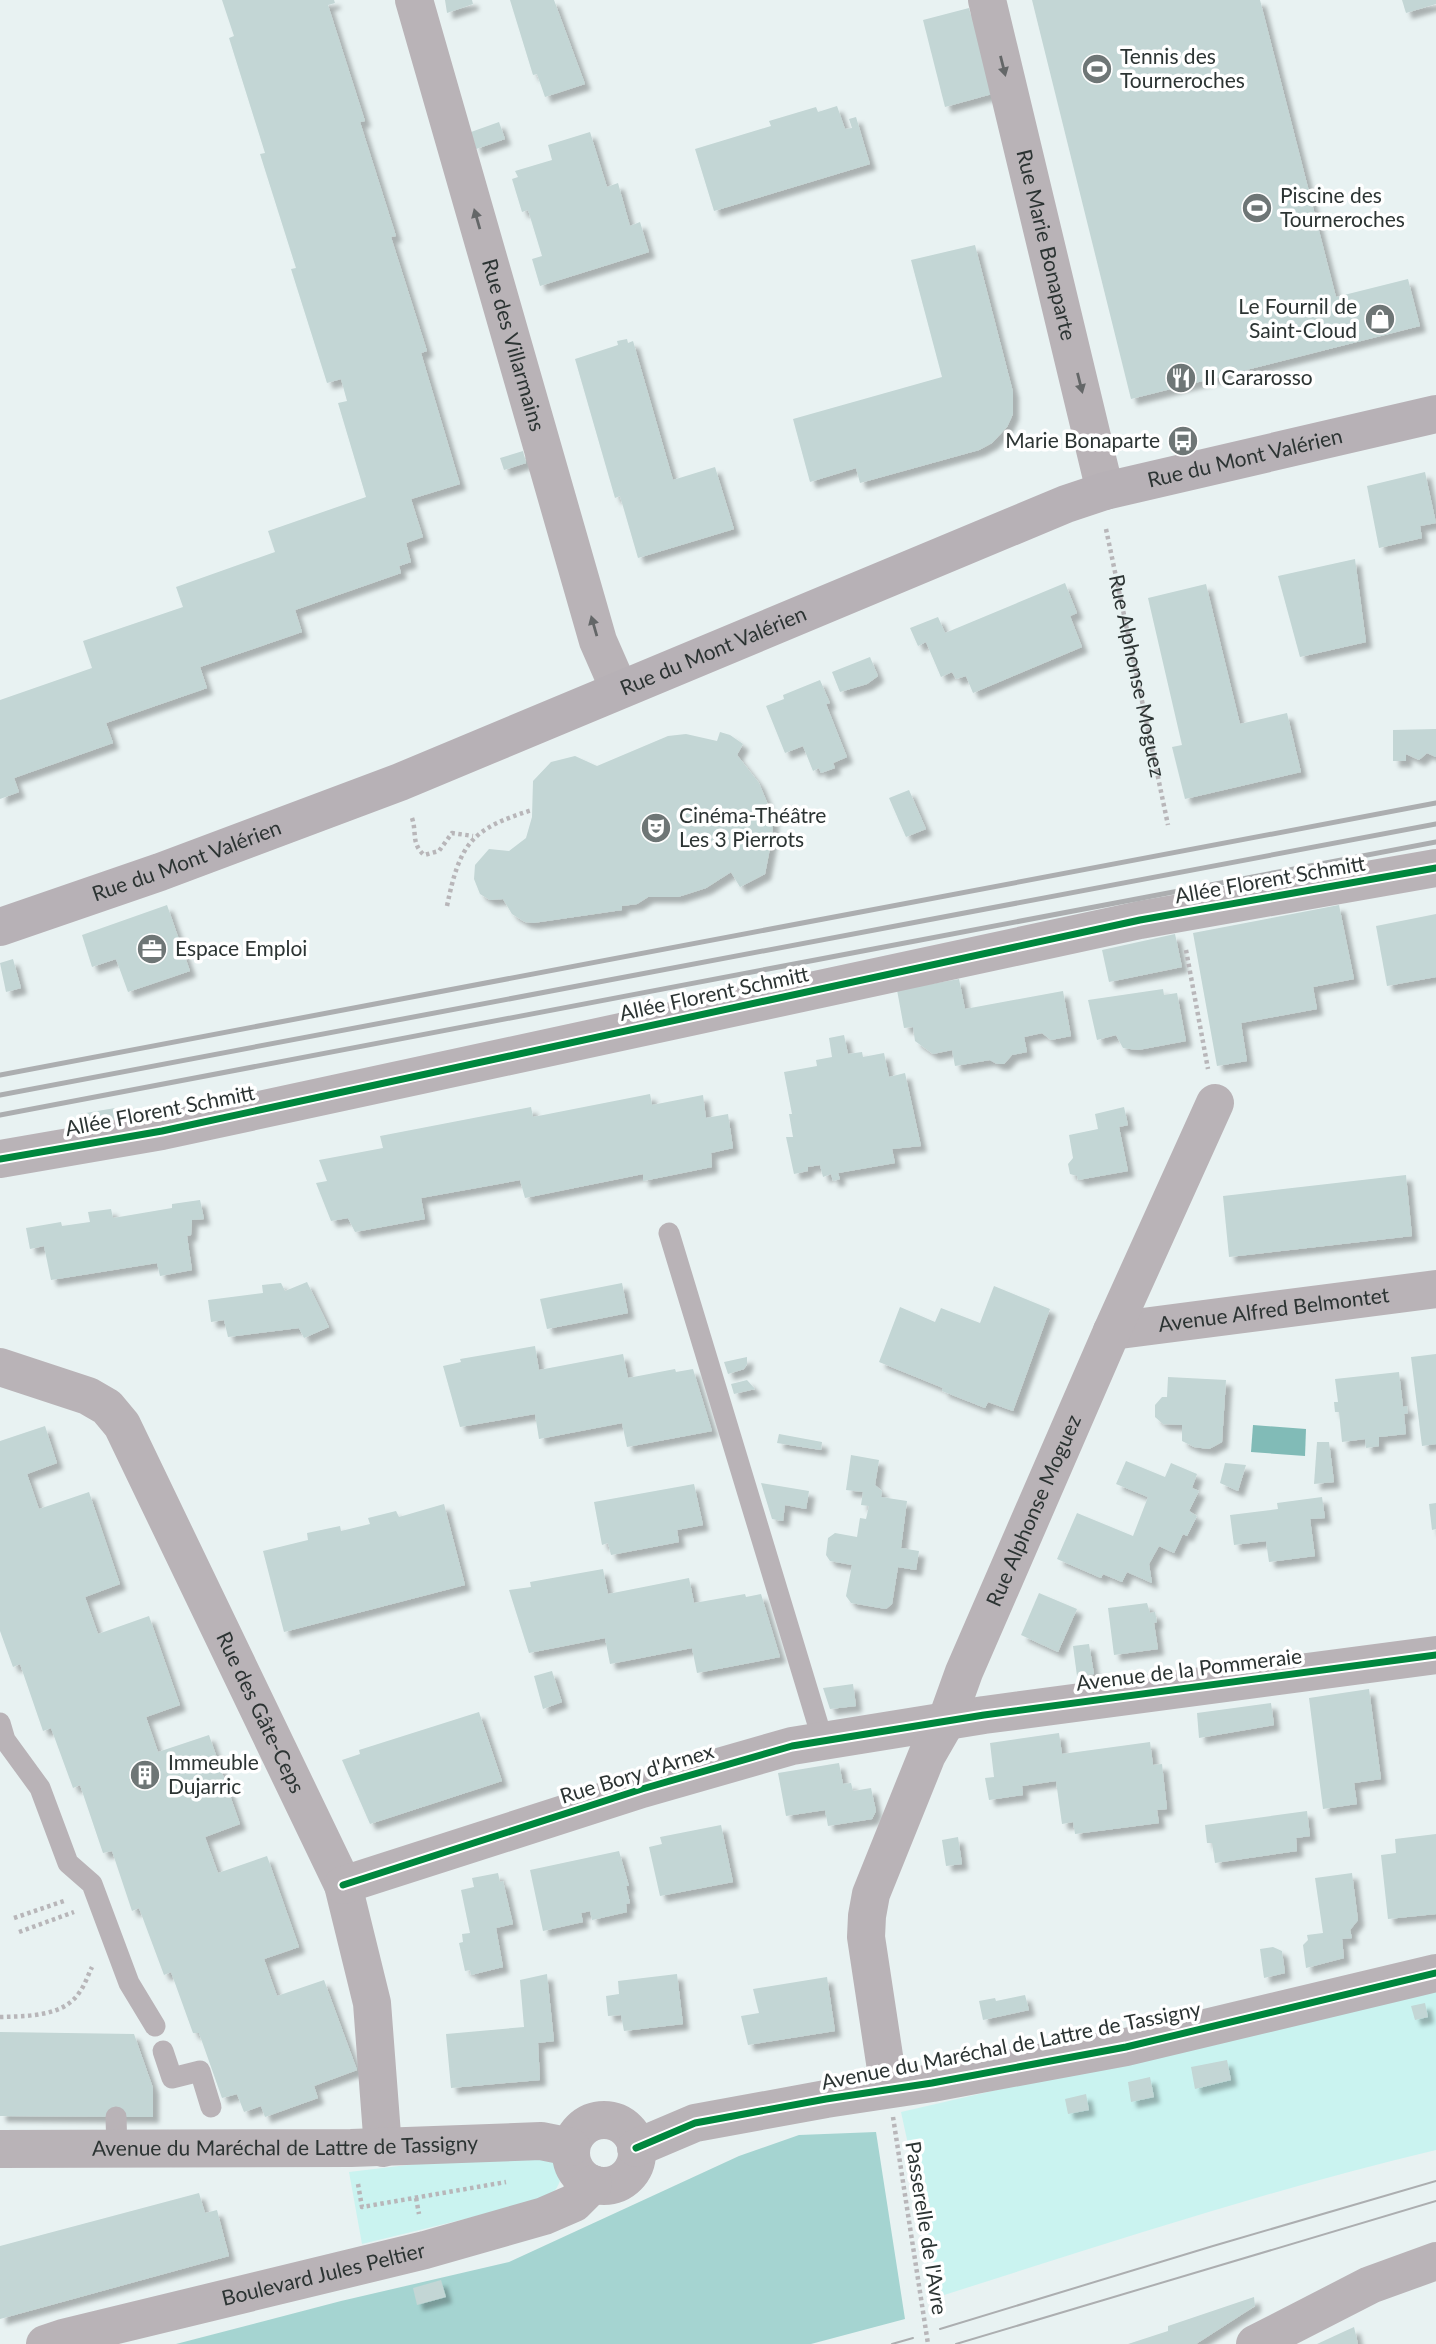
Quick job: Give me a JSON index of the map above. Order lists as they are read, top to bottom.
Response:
{
  "streets": {
    "main road": ["Rue du Mont Valérien"],
    "street": [
      "Rue Marie Bonaparte",
      "Rue des Villarmains",
      "Rue Alphonse Moguez",
      "Allée Florent Schmitt",
      "Avenue Alfred Belmontet",
      "Avenue de la Pommeraie",
      "Rue des Gâte-Ceps",
      "Rue Bory d'Arnex",
      "Avenue du Maréchal de Lattre de Tassigny",
      "Boulevard Jules Peltier"
    ],
    "path": ["Passerelle de l'Avre"]
  },
  "crossings": [
    ["Rue Marie Bonaparte", "Rue du Mont Valérien"],
    ["Rue des Villarmains", "Rue du Mont Valérien"],
    ["Rue Alphonse Moguez", "Avenue Alfred Belmontet"],
    ["Rue Alphonse Moguez", "Avenue de la Pommeraie"],
    ["Rue Alphonse Moguez", "Rue Bory d'Arnex"],
    ["Rue Alphonse Moguez", "Avenue du Maréchal de Lattre de Tassigny"],
    ["Rue Alphonse Moguez", "Passerelle de l'Avre"],
    ["Avenue de la Pommeraie", "Rue Bory d'Arnex"],
    ["Rue des Gâte-Ceps", "Rue Bory d'Arnex"],
    ["Rue des Gâte-Ceps", "Avenue du Maréchal de Lattre de Tassigny"],
    ["Avenue du Maréchal de Lattre de Tassigny", "Passerelle de l'Avre"],
    ["Avenue du Maréchal de Lattre de Tassigny", "Boulevard Jules Peltier"]
  ],
  "one_way": ["Rue Marie Bonaparte", "Rue des Villarmains"],
  "places": {
    "sports": ["Tennis des Tourneroches", "Piscine des Tourneroches"],
    "shop": ["Le Fournil de Saint-Cloud"],
    "restaurant": ["II Cararosso"],
    "bus stop": ["Marie Bonaparte"],
    "theatre": ["Cinéma-Théâtre Les 3 Pierrots"],
    "office": ["Espace Emploi"],
    "building": ["Immeuble Dujarric"]
  }
}
